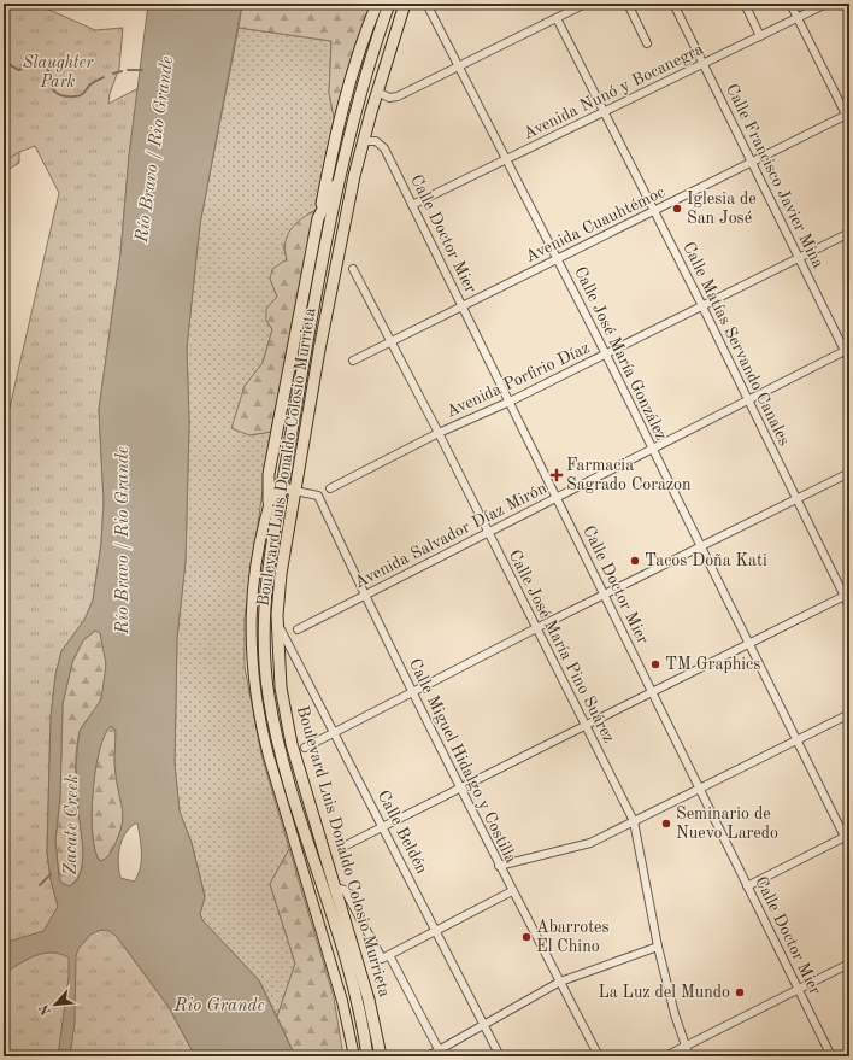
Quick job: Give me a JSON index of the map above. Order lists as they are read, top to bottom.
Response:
{
  "streets": {
    "highway": ["Boulevard Luis Donaldo Colosio Murrieta"],
    "street": [
      "Avenida Nunó y Bocanegra",
      "Calle Francisco Javier Mina",
      "Avenida Cuauhtémoc",
      "Calle Doctor Mier",
      "Calle Matías Servando Canales",
      "Calle José María González",
      "Avenida Porfirio Díaz",
      "Avenida Salvador Díaz Mirón",
      "Calle José María Pino Suárez",
      "Calle Miguel Hidalgo y Costilla",
      "Calle Beldén"
    ]
  },
  "crossings": [
    ["Avenida Nunó y Bocanegra", "Calle Francisco Javier Mina"],
    ["Avenida Nunó y Bocanegra", "Calle Doctor Mier"],
    ["Avenida Nunó y Bocanegra", "Calle Matías Servando Canales"],
    ["Avenida Nunó y Bocanegra", "Calle José María González"],
    ["Calle Francisco Javier Mina", "Avenida Cuauhtémoc"],
    ["Calle Francisco Javier Mina", "Avenida Porfirio Díaz"],
    ["Calle Francisco Javier Mina", "Avenida Salvador Díaz Mirón"],
    ["Avenida Cuauhtémoc", "Calle Doctor Mier"],
    ["Avenida Cuauhtémoc", "Calle Matías Servando Canales"],
    ["Avenida Cuauhtémoc", "Calle José María González"],
    ["Avenida Cuauhtémoc", "Calle José María Pino Suárez"],
    ["Calle Doctor Mier", "Avenida Porfirio Díaz"],
    ["Calle Doctor Mier", "Boulevard Luis Donaldo Colosio Murrieta"],
    ["Calle Doctor Mier", "Avenida Salvador Díaz Mirón"],
    ["Calle Matías Servando Canales", "Avenida Porfirio Díaz"],
    ["Calle Matías Servando Canales", "Avenida Salvador Díaz Mirón"],
    ["Calle José María González", "Avenida Porfirio Díaz"],
    ["Calle José María González", "Avenida Salvador Díaz Mirón"],
    ["Avenida Porfirio Díaz", "Calle José María Pino Suárez"],
    ["Boulevard Luis Donaldo Colosio Murrieta", "Calle Miguel Hidalgo y Costilla"],
    ["Boulevard Luis Donaldo Colosio Murrieta", "Calle Beldén"],
    ["Avenida Salvador Díaz Mirón", "Calle José María Pino Suárez"],
    ["Avenida Salvador Díaz Mirón", "Calle Miguel Hidalgo y Costilla"]
  ],
  "water": ["Río Bravo / Rio Grande", "Zacate Creek", "Rio Grande"],
  "parks": ["Slaughter Park"],
  "places": {
    "other": [
      "Iglesia de San José",
      "Tacos Doña Kati",
      "TM Graphics",
      "Seminario de Nuevo Laredo",
      "Abarrotes El Chino",
      "La Luz del Mundo"
    ],
    "health": ["Farmacia Sagrado Corazon"]
  },
  "north": "bottom left"
}
